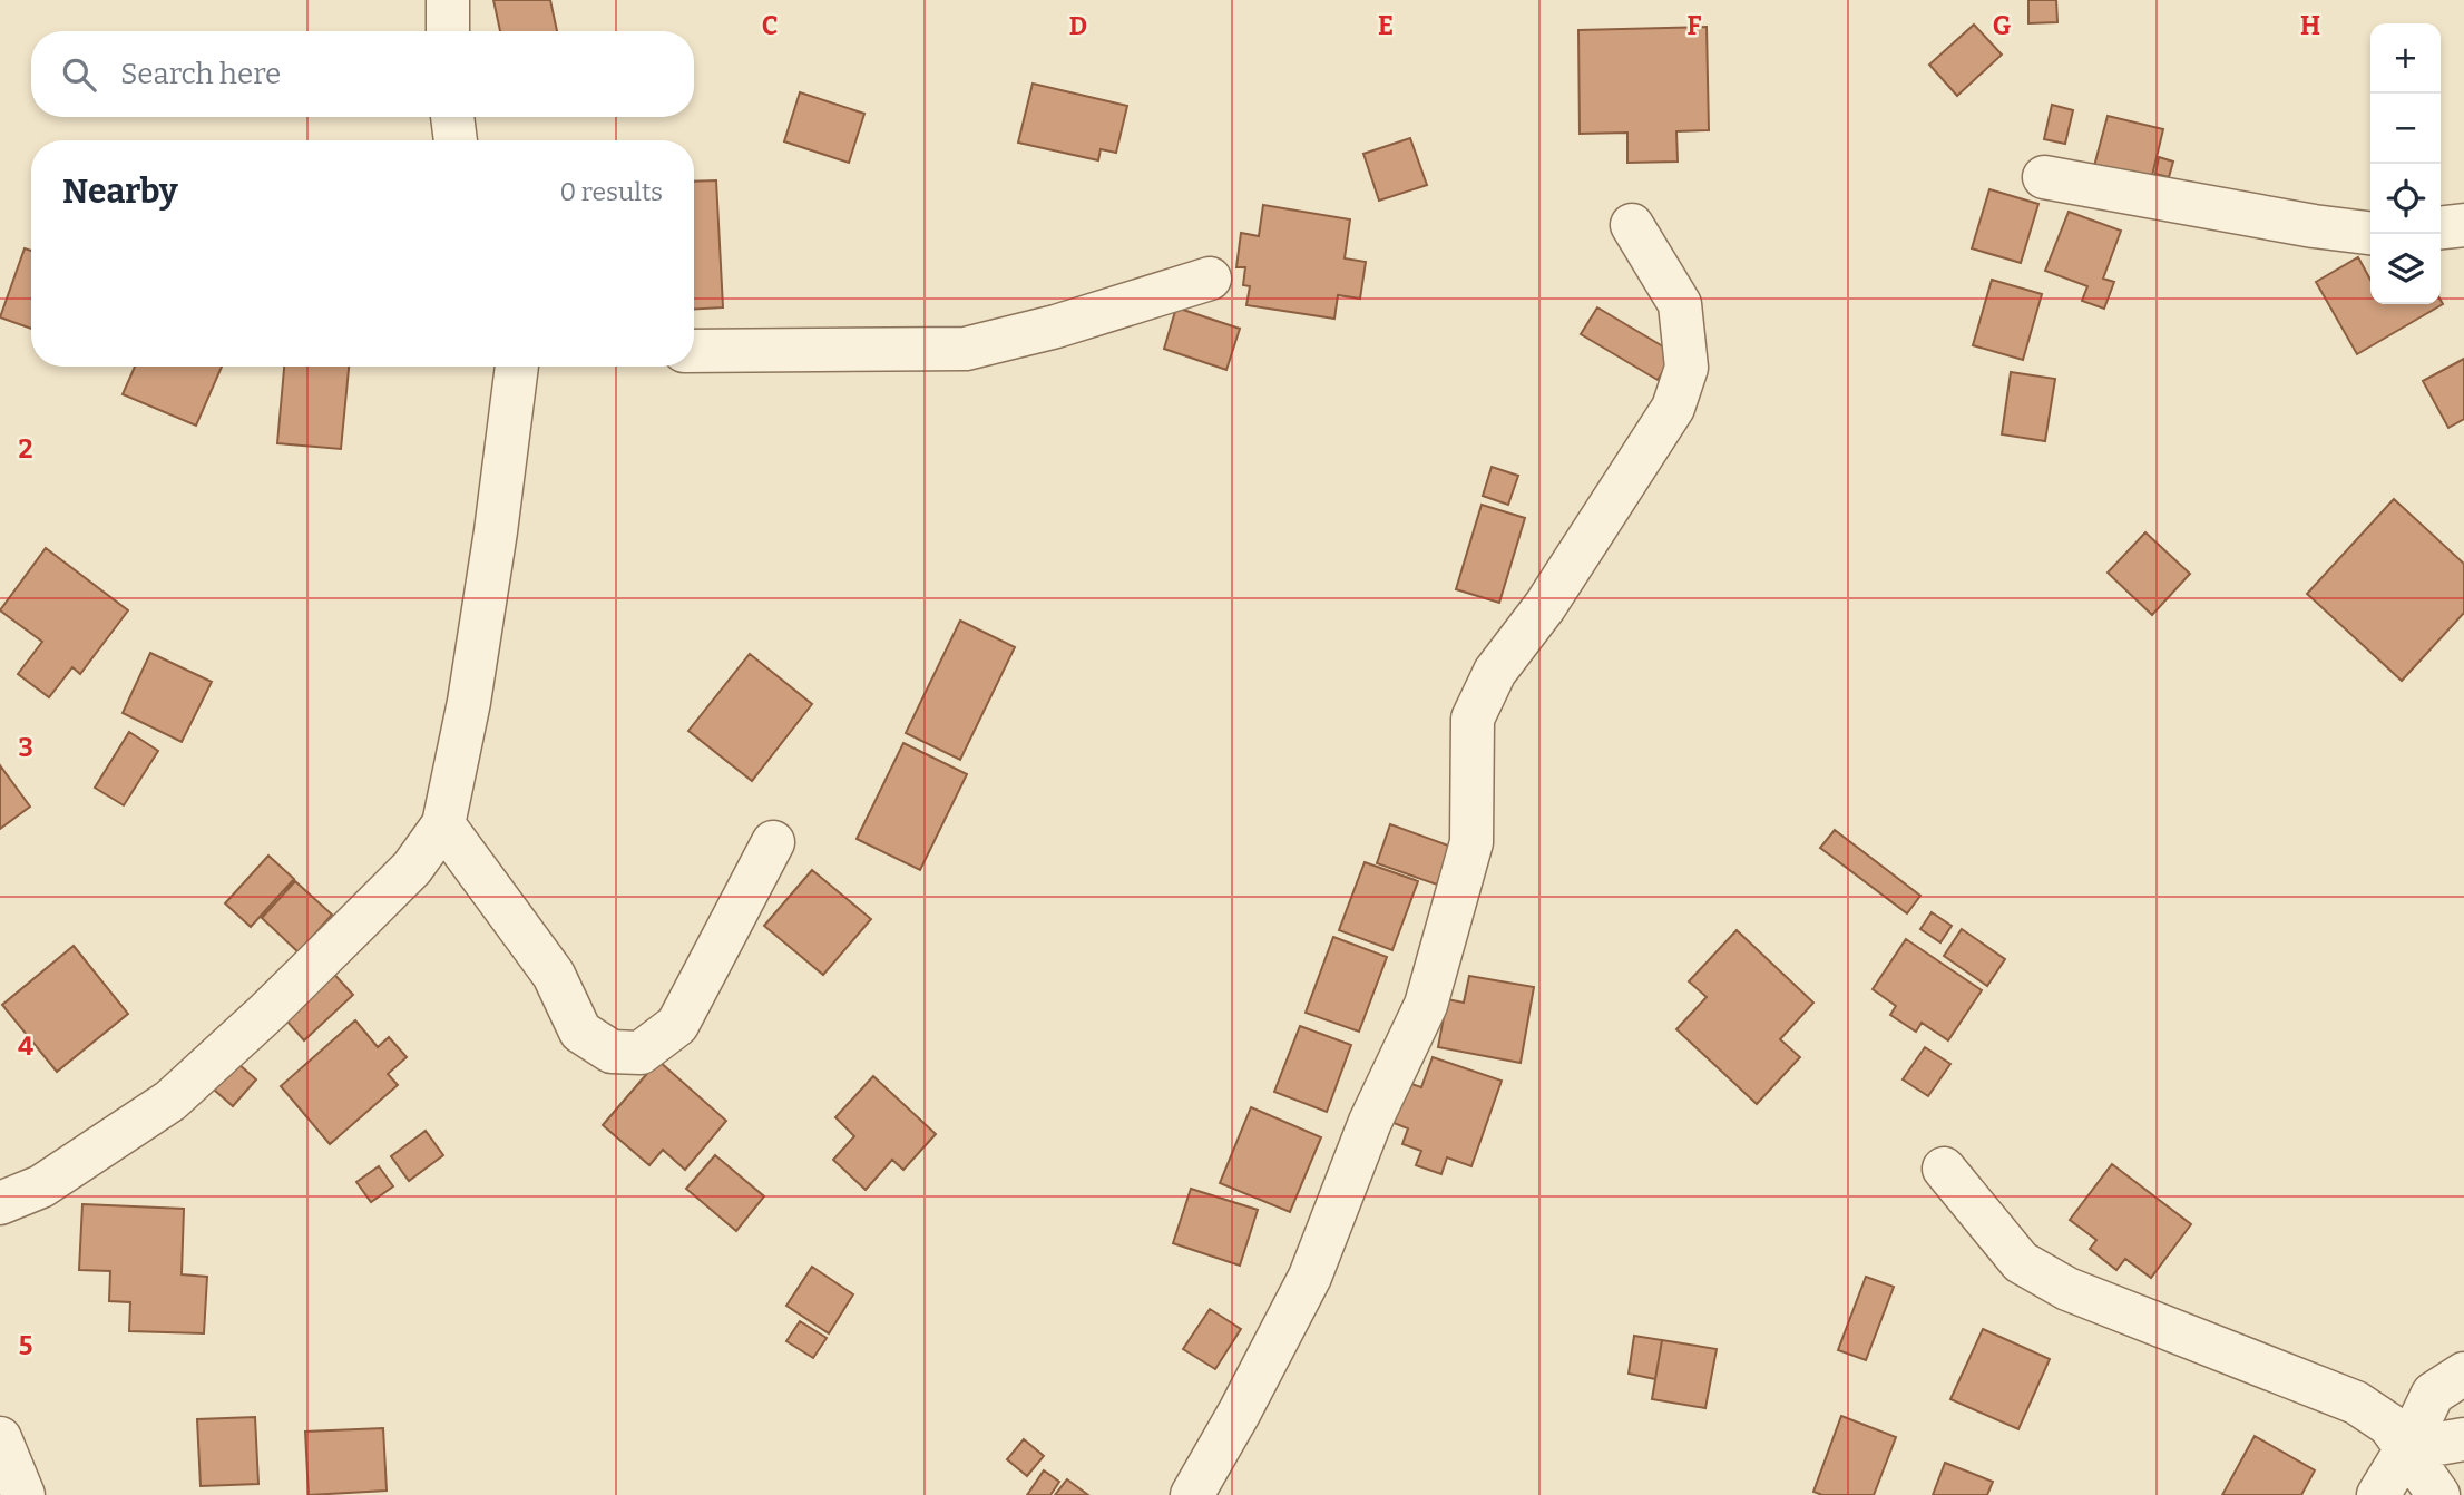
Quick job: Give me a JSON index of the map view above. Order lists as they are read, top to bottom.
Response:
{
  "page": {
    "map_buttons": ["+", "−"],
    "search": "Search here",
    "heading": ["Nearby", "0 results"]
  },
  "grid": {
    "columns": [
      "C",
      "D",
      "E",
      "F",
      "G",
      "H"
    ],
    "rows": [
      "2",
      "3",
      "4",
      "5"
    ]
  }
}
